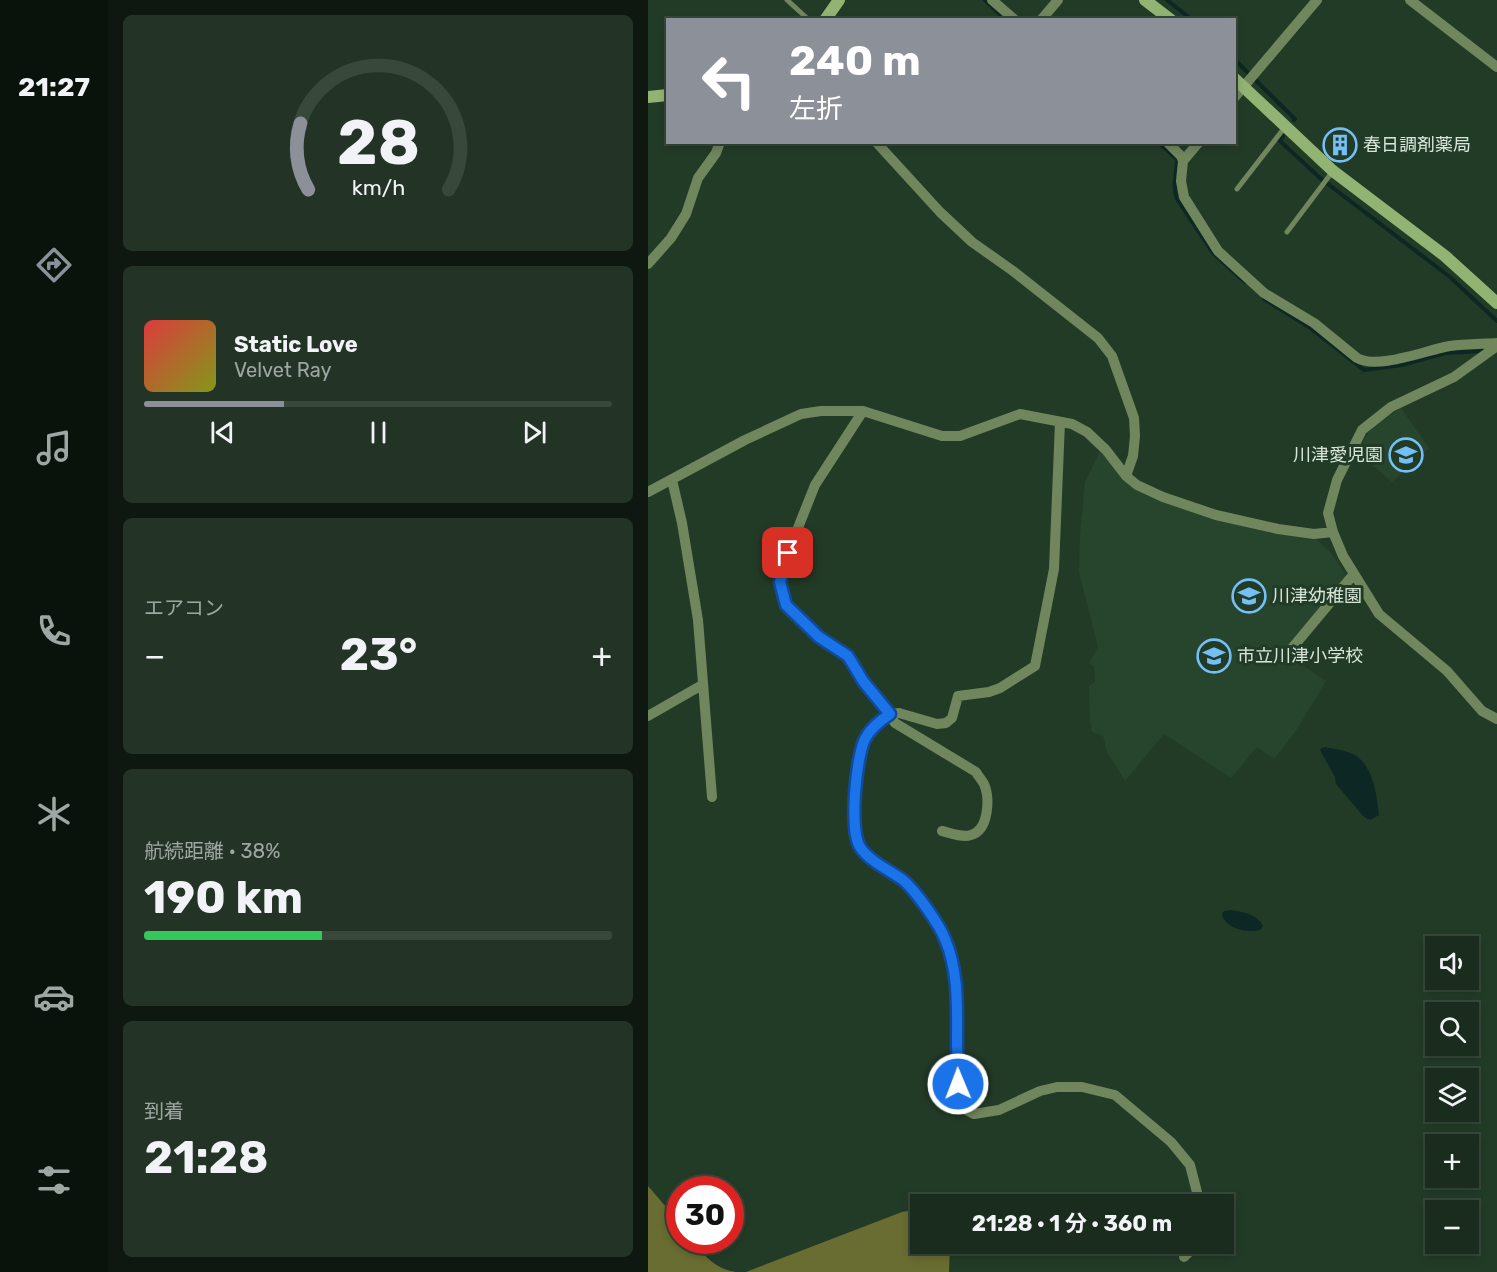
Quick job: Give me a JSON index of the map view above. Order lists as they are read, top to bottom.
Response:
{
  "places": {
    "building": ["春日調剤薬局"],
    "school or university": ["川津愛児園", "川津幼稚園", "市立川津小学校"]
  },
  "page": {
    "tabs": "21:27",
    "turn": ["240 m", "左折"],
    "song": ["Static Love", "Velvet Ray"],
    "tile": [
      "エアコン",
      ["航続距離 · 38%", "190 km"],
      ["到着", "21:28"]
    ],
    "heat": ["−", "23°", "+"],
    "map_buttons": ["+", "−"],
    "limit": "30",
    "trip": "21:28 · 1 分 · 360 m",
    "gauge": ["28", "km/h"]
  }
}
